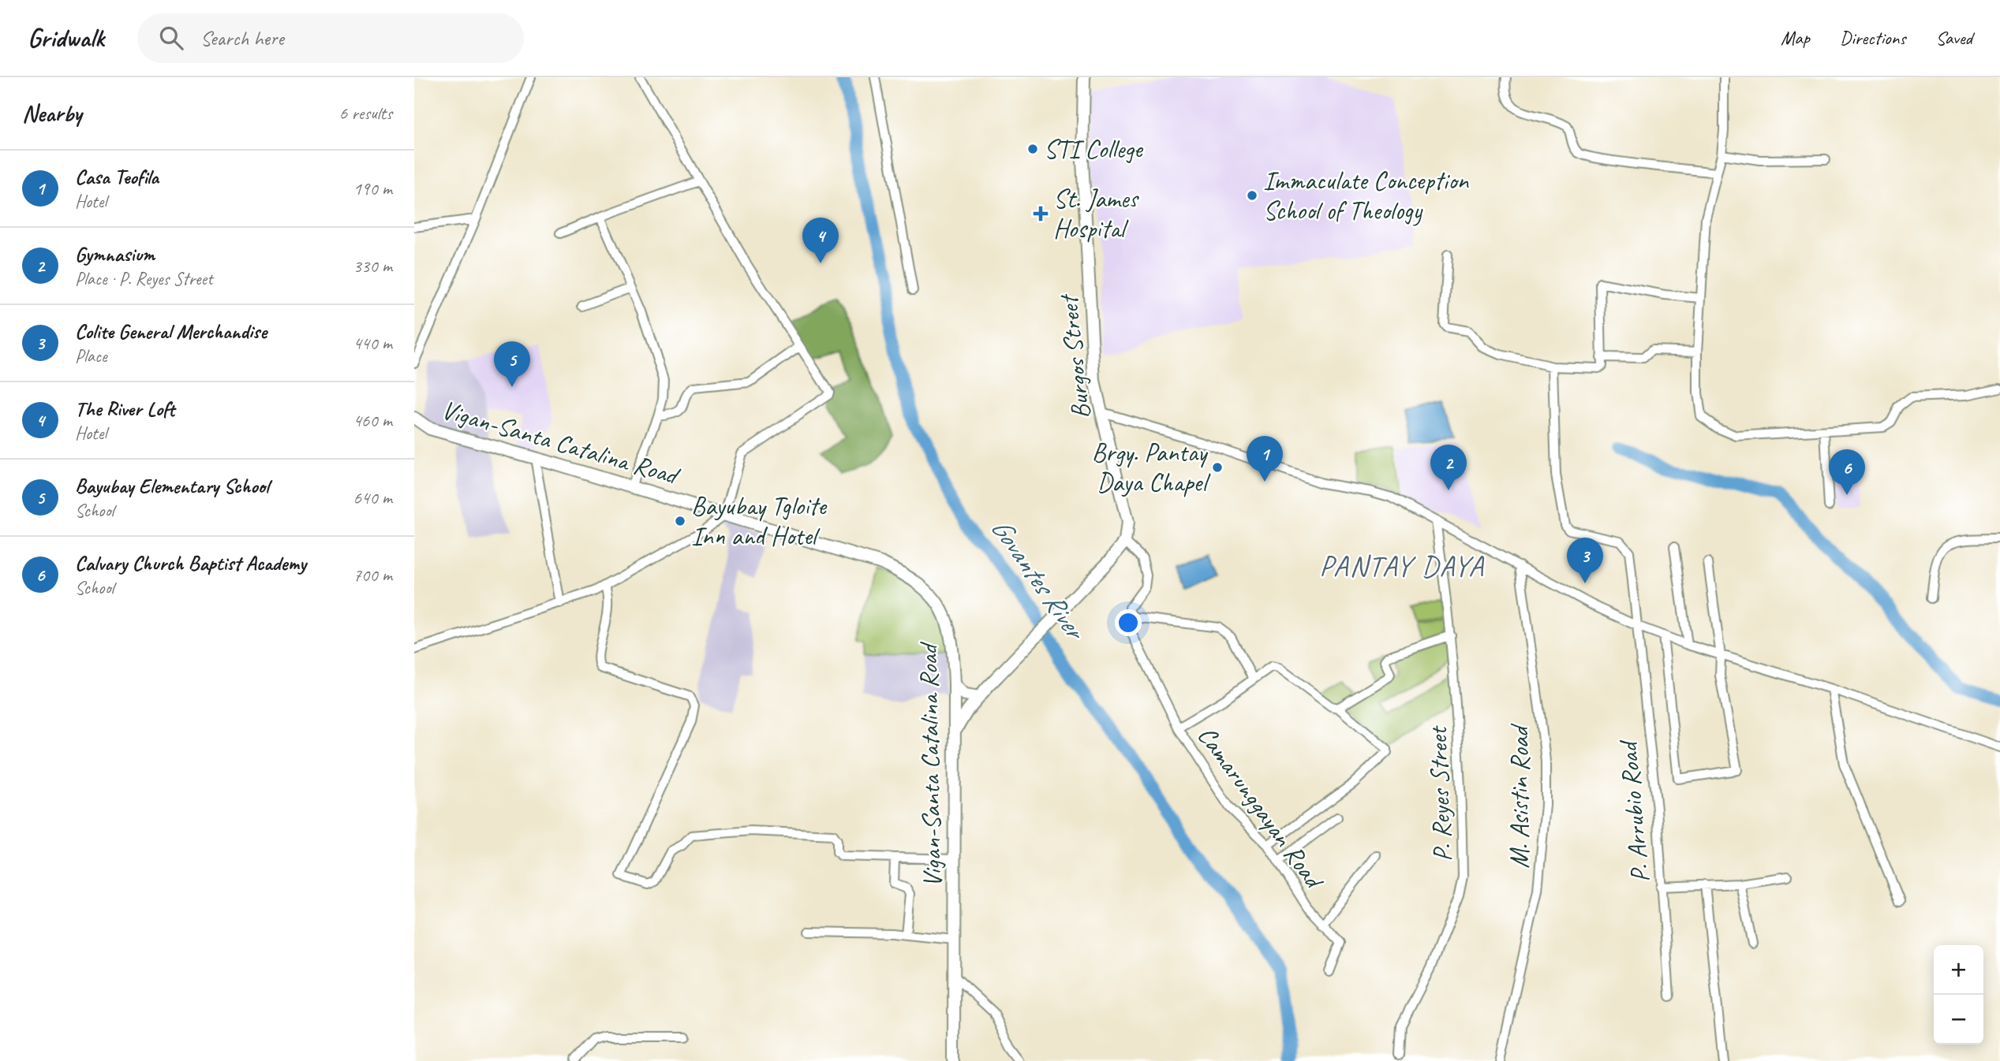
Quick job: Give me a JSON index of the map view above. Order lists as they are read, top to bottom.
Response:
{
  "streets": {
    "main road": ["Burgos Street", "Vigan-Santa Catalina Road"],
    "street": [
      "P. Reyes Street",
      "M. Asistin Road",
      "Camarunggayan Road",
      "P. Arrubio Road"
    ]
  },
  "districts": ["PANTAY DAYA"],
  "water": ["Govantes River"],
  "places": {
    "other": [
      "STI College",
      "Immaculate Conception School of Theology",
      "Brgy. Pantay Daya Chapel",
      "Bayubay Tgloite Inn and Hotel"
    ],
    "health": ["St. James Hospital"]
  },
  "page": {
    "header": "Gridwalk",
    "search": "Search here",
    "nav": ["Map", "Directions", "Saved"],
    "heading": ["Nearby", "6 results"],
    "list": [
      {
        "mark": "1",
        "name": "Casa Teofila",
        "note": "Hotel",
        "value": "190 m"
      },
      {
        "mark": "2",
        "name": "Gymnasium",
        "note": "Place · P. Reyes Street",
        "value": "330 m"
      },
      {
        "mark": "3",
        "name": "Colite General Merchandise",
        "note": "Place",
        "value": "440 m"
      },
      {
        "mark": "4",
        "name": "The River Loft",
        "note": "Hotel",
        "value": "460 m"
      },
      {
        "mark": "5",
        "name": "Bayubay Elementary School",
        "note": "School",
        "value": "640 m"
      },
      {
        "mark": "6",
        "name": "Calvary Church Baptist Academy",
        "note": "School",
        "value": "700 m"
      }
    ],
    "pins": [
      "4",
      "5",
      "1",
      "2",
      "6",
      "3"
    ],
    "map_buttons": ["+", "−"]
  }
}
